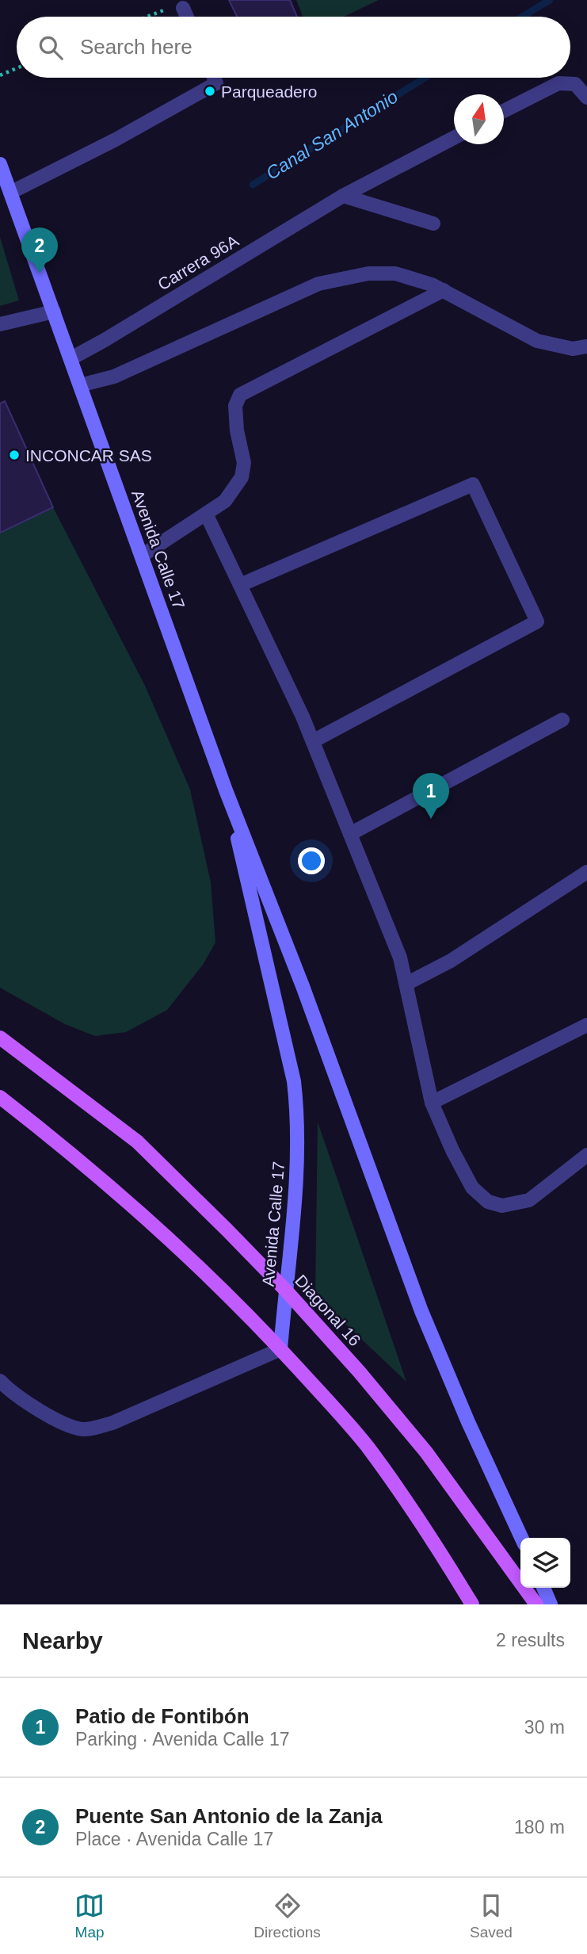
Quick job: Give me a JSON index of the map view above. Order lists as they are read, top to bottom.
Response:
{
  "streets": {
    "main road": ["Avenida Calle 17", "Diagonal 16"],
    "lane": ["Carrera 96A"]
  },
  "crossings": [
    ["Carrera 96A", "Avenida Calle 17"],
    ["Avenida Calle 17", "Diagonal 16"]
  ],
  "water": ["Canal San Antonio"],
  "places": ["Parqueadero", "INCONCAR SAS"],
  "north": "top",
  "page": {
    "search": "Search here",
    "pins": ["2", "1"],
    "heading": ["Nearby", "2 results"],
    "list": [
      {
        "mark": "1",
        "name": "Patio de Fontibón",
        "note": "Parking · Avenida Calle 17",
        "value": "30 m"
      },
      {
        "mark": "2",
        "name": "Puente San Antonio de la Zanja",
        "note": "Place · Avenida Calle 17",
        "value": "180 m"
      }
    ],
    "nav": ["Map", "Directions", "Saved"]
  }
}
